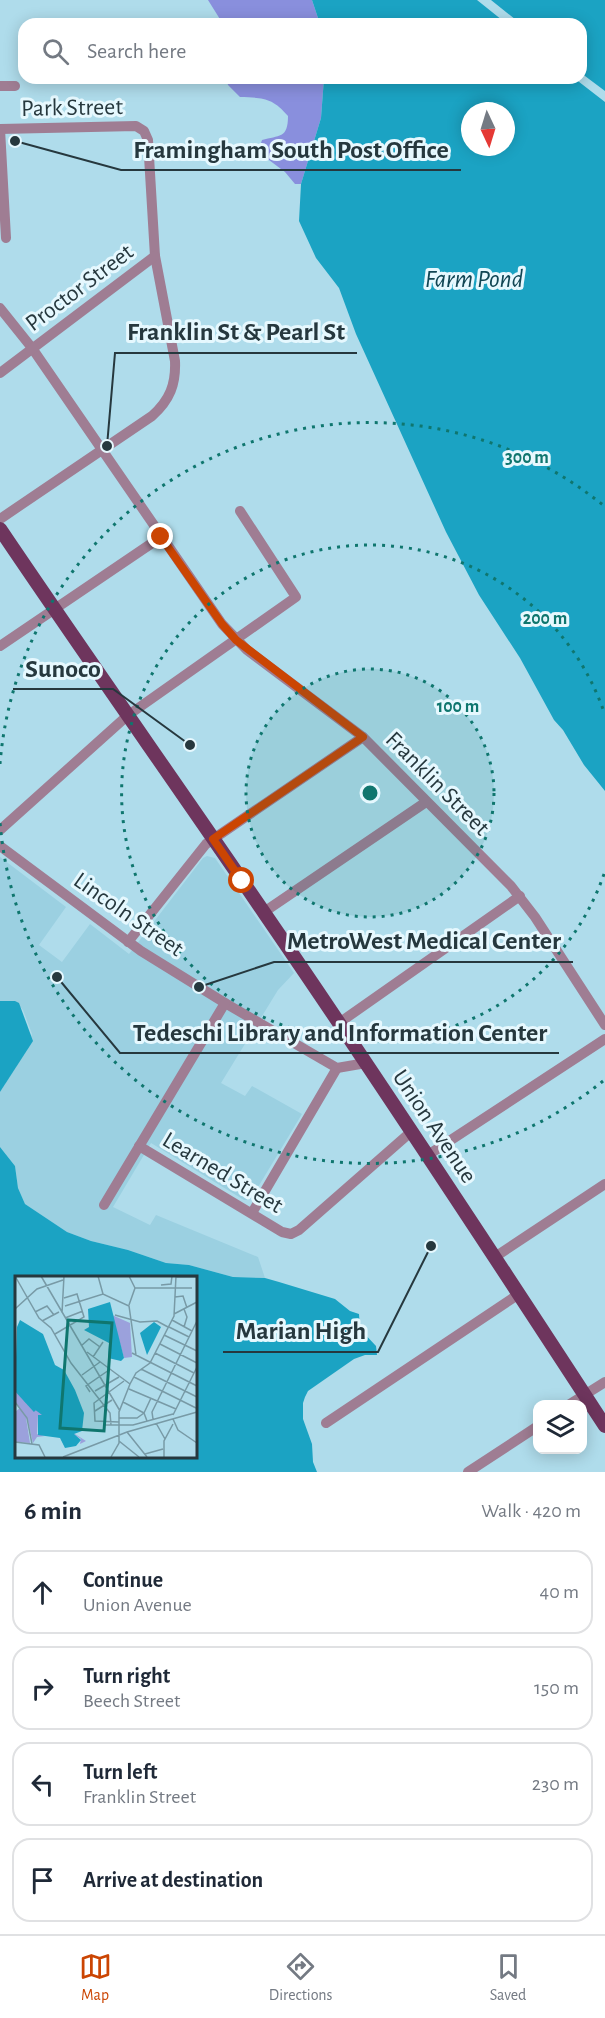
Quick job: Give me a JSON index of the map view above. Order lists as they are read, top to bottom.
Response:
{
  "streets": {
    "main road": ["Union Avenue"],
    "street": [
      "Park Street",
      "Proctor Street",
      "Franklin Street",
      "Lincoln Street",
      "Learned Street"
    ]
  },
  "crossings": [
    ["Park Street", "Proctor Street"],
    ["Proctor Street", "Franklin Street"],
    ["Union Avenue", "Learned Street"]
  ],
  "water": ["Farm Pond"],
  "places": [
    "Framingham South Post Office",
    "Franklin St & Pearl St",
    "Sunoco",
    "Tedeschi Library and Information Center",
    "MetroWest Medical Center",
    "Marian High"
  ],
  "north": "bottom",
  "page": {
    "search": "Search here",
    "heading": ["6 min", "Walk · 420 m"],
    "list": [
      ["Continue", "Union Avenue", "40 m"],
      ["Turn right", "Beech Street", "150 m"],
      ["Turn left", "Franklin Street", "230 m"],
      "Arrive at destination"
    ],
    "nav": ["Map", "Directions", "Saved"]
  },
  "rings": ["300 m", "200 m", "100 m"]
}
